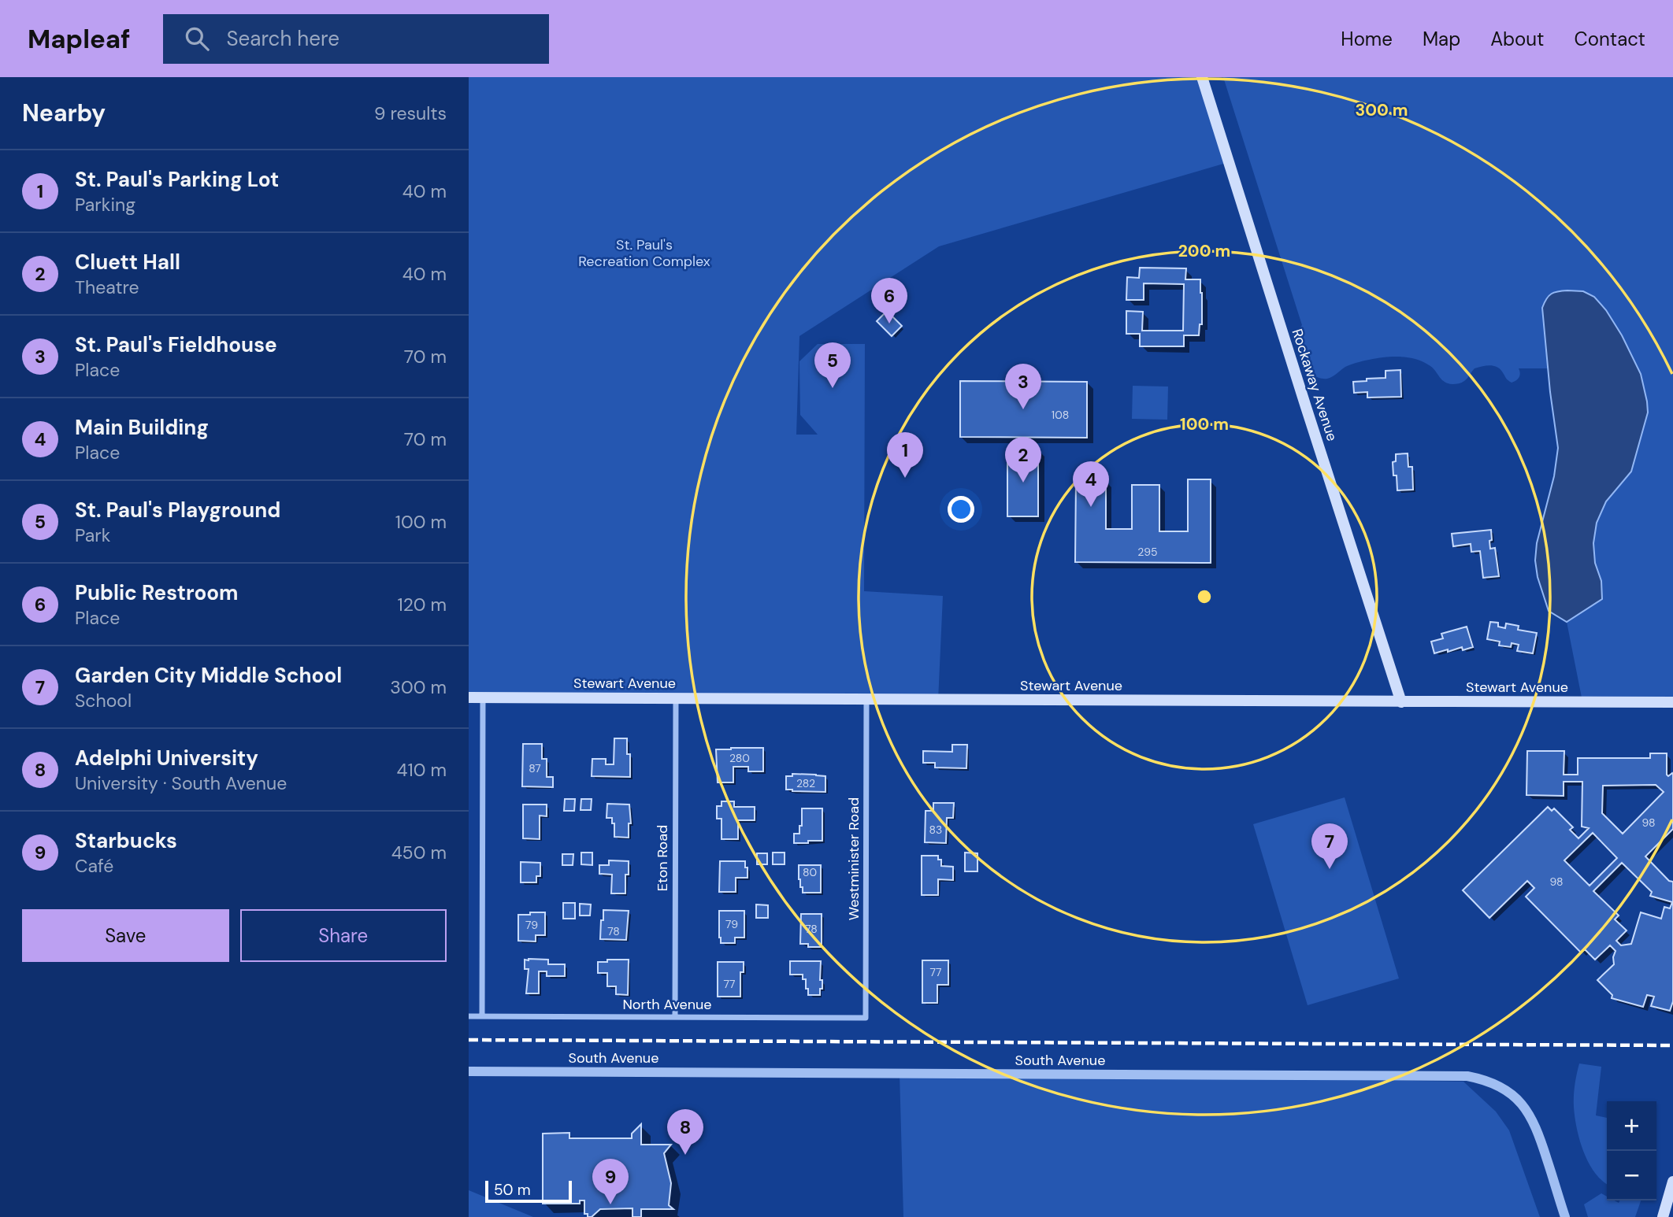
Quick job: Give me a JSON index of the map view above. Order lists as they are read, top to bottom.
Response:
{
  "streets": {
    "main road": ["Rockaway Avenue", "Stewart Avenue"],
    "street": [
      "Eton Road",
      "Westminister Road",
      "North Avenue",
      "South Avenue"
    ]
  },
  "crossings": [
    ["Rockaway Avenue", "Stewart Avenue"],
    ["Stewart Avenue", "Eton Road"],
    ["Stewart Avenue", "Westminister Road"],
    ["Eton Road", "North Avenue"],
    ["Westminister Road", "North Avenue"]
  ],
  "parks": ["St. Paul's Recreation Complex"],
  "house_numbers": [
    "108",
    "295",
    "280",
    "87",
    "282",
    "98",
    "83",
    "80",
    "98",
    "79",
    "79",
    "78",
    "78",
    "77",
    "77"
  ],
  "scale_bar": "50 m",
  "page": {
    "header": "Mapleaf",
    "search": "Search here",
    "nav": [
      "Home",
      "Map",
      "About",
      "Contact"
    ],
    "heading": ["Nearby", "9 results"],
    "list": [
      {
        "mark": "1",
        "name": "St. Paul's Parking Lot",
        "note": "Parking",
        "value": "40 m"
      },
      {
        "mark": "2",
        "name": "Cluett Hall",
        "note": "Theatre",
        "value": "40 m"
      },
      {
        "mark": "3",
        "name": "St. Paul's Fieldhouse",
        "note": "Place",
        "value": "70 m"
      },
      {
        "mark": "4",
        "name": "Main Building",
        "note": "Place",
        "value": "70 m"
      },
      {
        "mark": "5",
        "name": "St. Paul's Playground",
        "note": "Park",
        "value": "100 m"
      },
      {
        "mark": "6",
        "name": "Public Restroom",
        "note": "Place",
        "value": "120 m"
      },
      {
        "mark": "7",
        "name": "Garden City Middle School",
        "note": "School",
        "value": "300 m"
      },
      {
        "mark": "8",
        "name": "Adelphi University",
        "note": "University · South Avenue",
        "value": "410 m"
      },
      {
        "mark": "9",
        "name": "Starbucks",
        "note": "Café",
        "value": "450 m"
      }
    ],
    "pins": [
      "6",
      "5",
      "3",
      "1",
      "2",
      "4",
      "7",
      "8",
      "9"
    ],
    "buttons": ["Save", "Share"],
    "map_buttons": ["+", "−"],
    "scale": "50 m"
  },
  "rings": ["300 m", "200 m", "100 m"]
}
